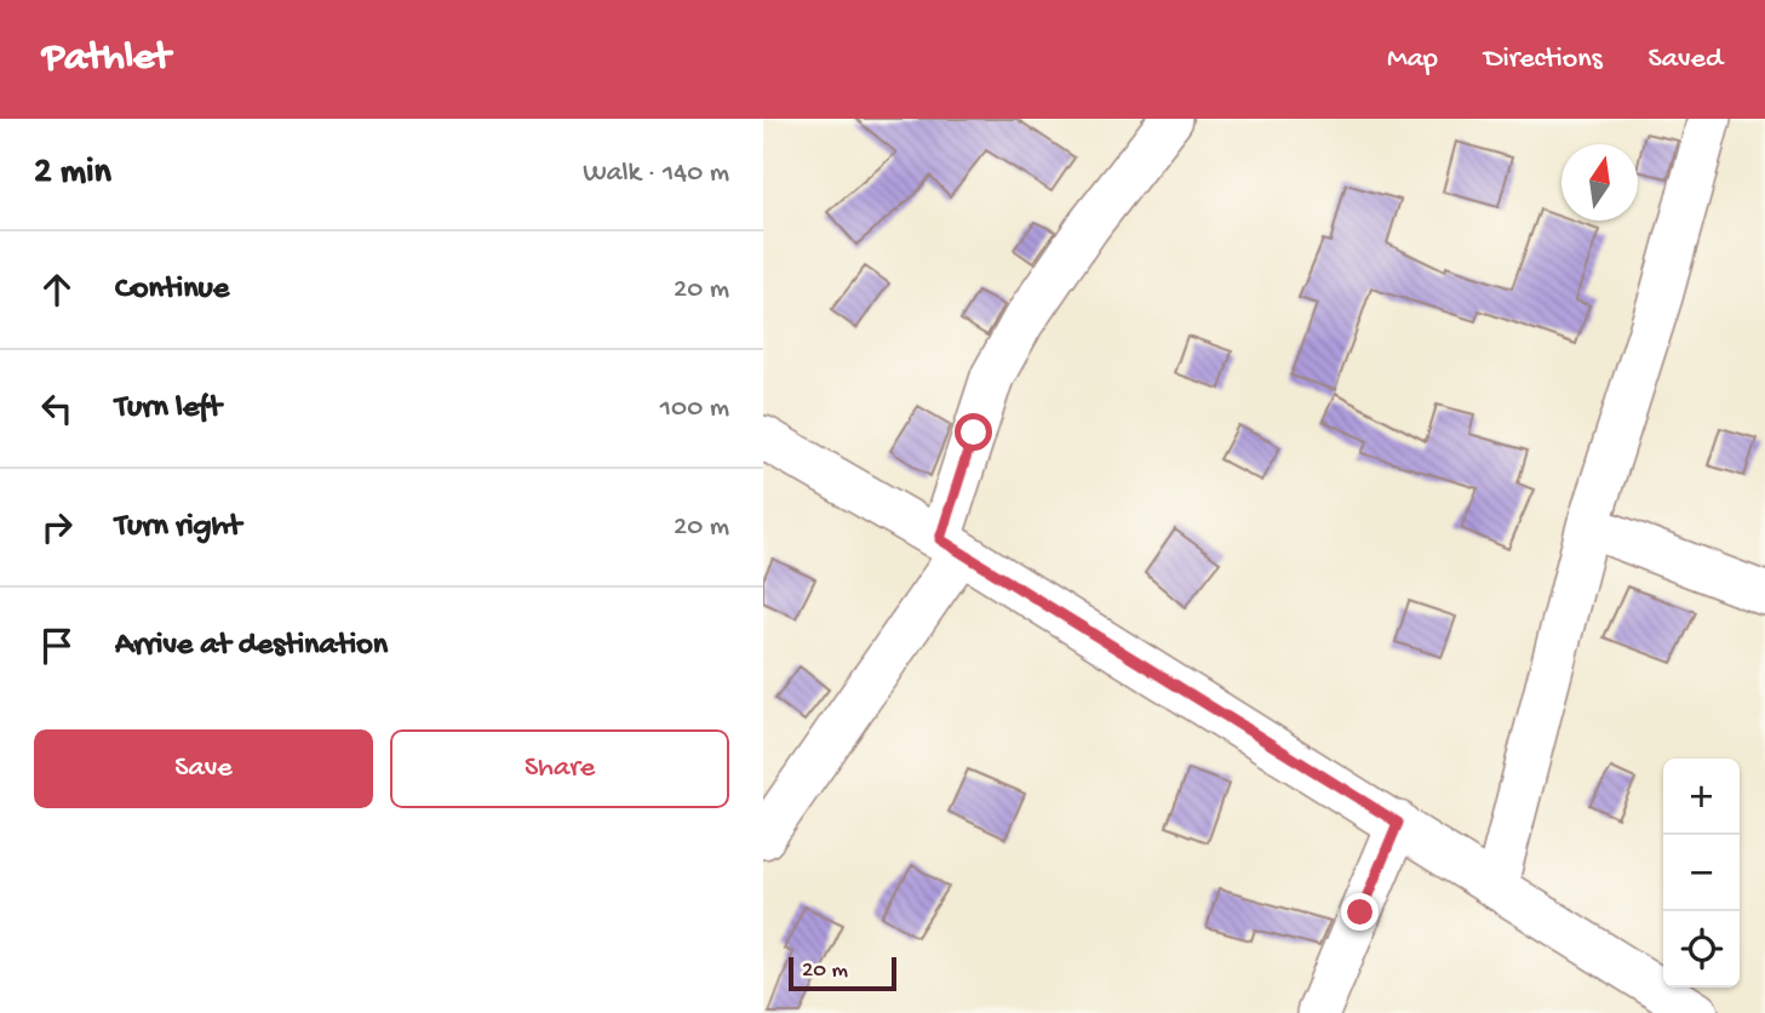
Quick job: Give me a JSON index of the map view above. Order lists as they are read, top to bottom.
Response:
{
  "scale_bar": "20 m",
  "north": "top",
  "page": {
    "header": "Pathlet",
    "nav": ["Map", "Directions", "Saved"],
    "heading": ["2 min", "Walk · 140 m"],
    "list": [
      ["Continue", "20 m"],
      ["Turn left", "100 m"],
      ["Turn right", "20 m"],
      "Arrive at destination"
    ],
    "buttons": ["Save", "Share"],
    "map_buttons": ["+", "−"],
    "scale": "20 m"
  }
}
